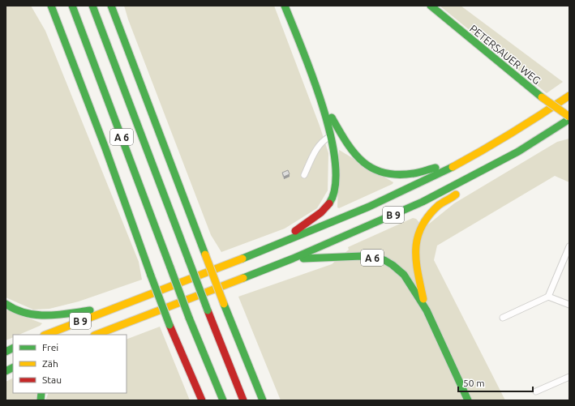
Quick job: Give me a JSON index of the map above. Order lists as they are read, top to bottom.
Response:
{
  "streets": {
    "main road": ["PETERSAUER WEG", "A 6", "B 9"]
  },
  "crossings": [
    ["A 6", "B 9"]
  ],
  "legend": ["Frei", "Zäh", "Stau"],
  "scale_bar": "50 m"
}
